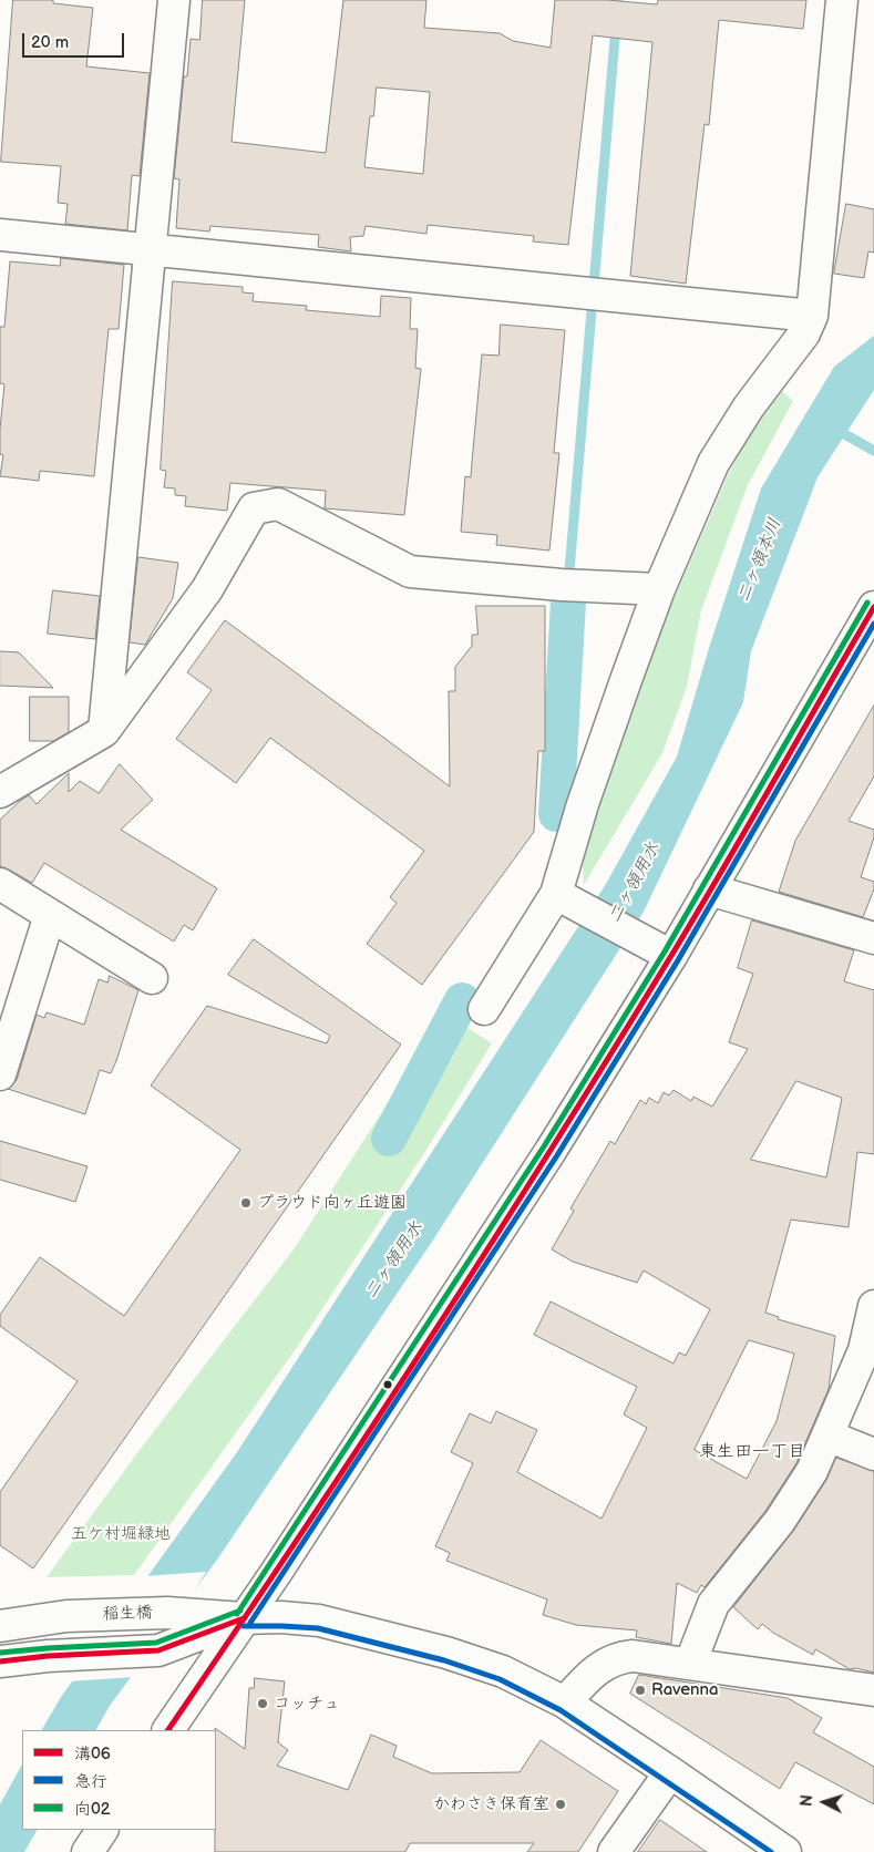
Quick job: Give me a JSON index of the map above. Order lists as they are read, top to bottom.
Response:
{
  "streets": {
    "street": ["稲生橋"]
  },
  "districts": ["東生田一丁目"],
  "water": ["二ヶ領本川", "二ヶ領用水"],
  "parks": ["五ケ村堀緑地"],
  "places": [
    "プラウド向ヶ丘遊園",
    "Ravenna",
    "コッチュ",
    "かわさき保育室"
  ],
  "lines": ["transit line 向02", "transit line 溝06", "transit line 急行"],
  "legend": ["溝06", "急行", "向02"],
  "scale_bar": "20 m",
  "north": "left"
}
